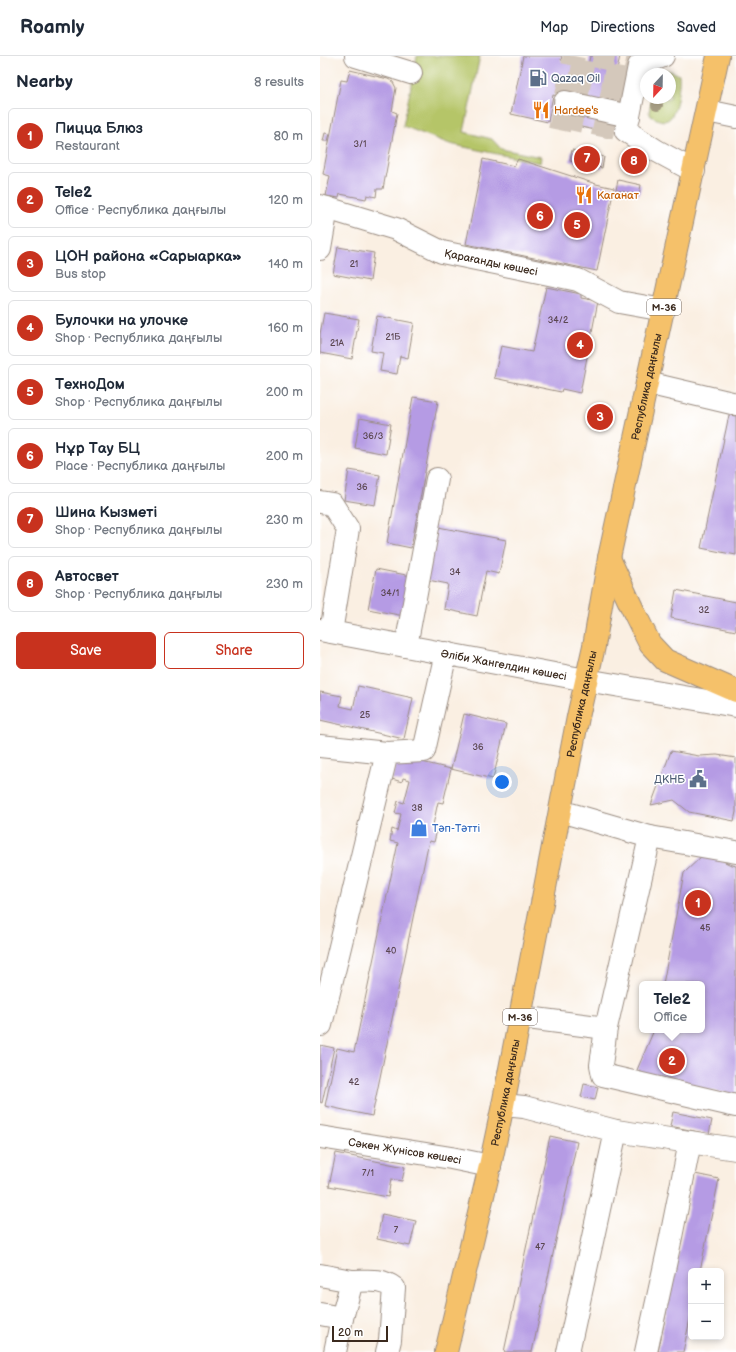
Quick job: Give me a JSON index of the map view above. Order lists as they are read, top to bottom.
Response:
{
  "streets": {
    "main road": ["M-36", "Республика даңғылы"],
    "street": ["Қарағанды көшесі", "Әліби Жангелдин көшесі", "Сәкен Жүнісов көшесі"]
  },
  "crossings": [
    ["Қарағанды көшесі", "Республика даңғылы"],
    ["Республика даңғылы", "Әліби Жангелдин көшесі"],
    ["Республика даңғылы", "Сәкен Жүнісов көшесі"]
  ],
  "places": {
    "fuel station": ["Qazaq Oil"],
    "restaurant": ["Hardee's", "Каганат"],
    "public building": ["ДКНБ"],
    "shop": ["Тәп-Тәтті"]
  },
  "house_numbers": [
    "3/1",
    "21",
    "34/2",
    "21Б",
    "21А",
    "36/3",
    "36",
    "34",
    "34/1",
    "32",
    "25",
    "36",
    "38",
    "45",
    "40",
    "42",
    "7/1",
    "7",
    "47"
  ],
  "scale_bar": "20 m",
  "north": "bottom",
  "page": {
    "header": "Roamly",
    "nav": ["Map", "Directions", "Saved"],
    "heading": ["Nearby", "8 results"],
    "list": [
      {
        "mark": "1",
        "name": "Пицца Блюз",
        "note": "Restaurant",
        "value": "80 m"
      },
      {
        "mark": "2",
        "name": "Tele2",
        "note": "Office · Республика даңғылы",
        "value": "120 m"
      },
      {
        "mark": "3",
        "name": "ЦОН района «Сарыарка»",
        "note": "Bus stop",
        "value": "140 m"
      },
      {
        "mark": "4",
        "name": "Булочки на улочке",
        "note": "Shop · Республика даңғылы",
        "value": "160 m"
      },
      {
        "mark": "5",
        "name": "ТехноДом",
        "note": "Shop · Республика даңғылы",
        "value": "200 m"
      },
      {
        "mark": "6",
        "name": "Нұр Тау БЦ",
        "note": "Place · Республика даңғылы",
        "value": "200 m"
      },
      {
        "mark": "7",
        "name": "Шина Кызметі",
        "note": "Shop · Республика даңғылы",
        "value": "230 m"
      },
      {
        "mark": "8",
        "name": "Автосвет",
        "note": "Shop · Республика даңғылы",
        "value": "230 m"
      }
    ],
    "pins": [
      "7",
      "8",
      "6",
      "5",
      "4",
      "3",
      "1",
      "2"
    ],
    "buttons": ["Save", "Share"],
    "popup": ["Tele2", "Office"],
    "map_buttons": ["+", "−"],
    "scale": "20 m"
  }
}
